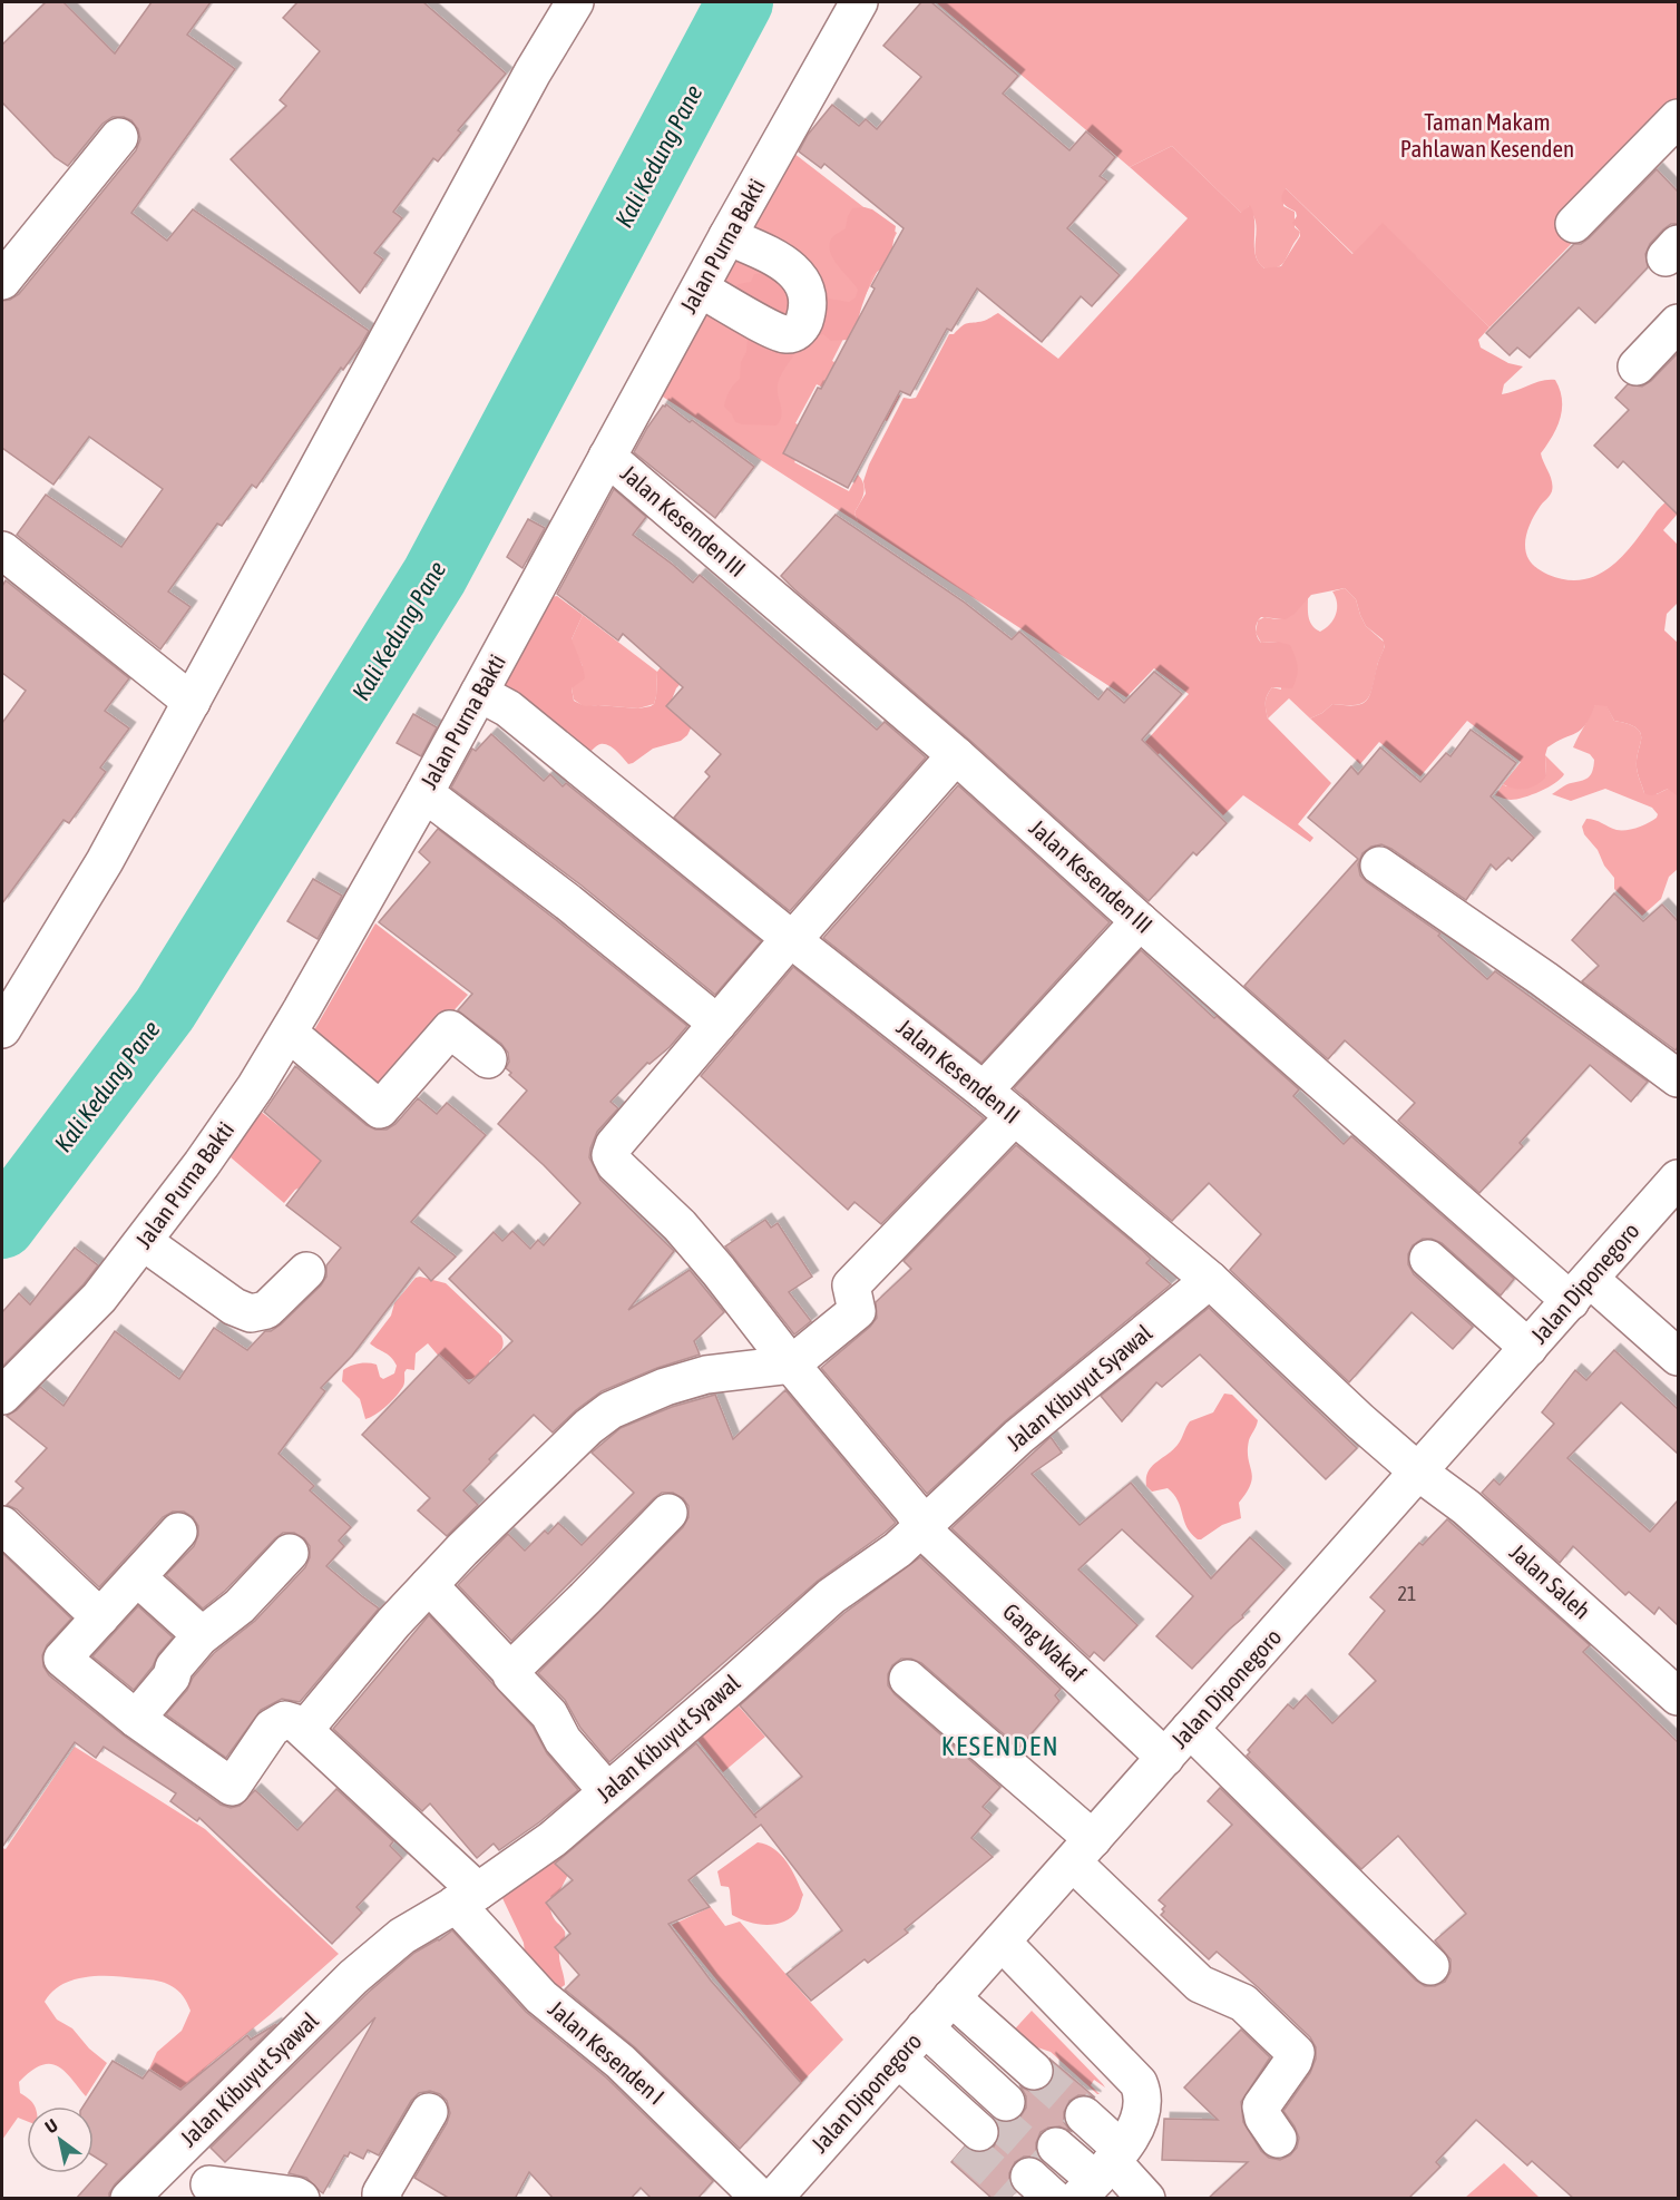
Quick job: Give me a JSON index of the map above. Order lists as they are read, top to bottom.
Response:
{
  "streets": {
    "main road": [
      "Jalan Purna Bakti",
      "Jalan Kesenden III",
      "Jalan Kesenden II",
      "Jalan Diponegoro",
      "Jalan Kibuyut Syawal",
      "Jalan Saleh",
      "Gang Wakaf",
      "Jalan Kesenden I"
    ]
  },
  "crossings": [
    ["Jalan Purna Bakti", "Jalan Kesenden III"],
    ["Jalan Purna Bakti", "Jalan Kesenden II"],
    ["Jalan Kesenden III", "Jalan Diponegoro"],
    ["Jalan Kesenden II", "Jalan Diponegoro"],
    ["Jalan Kesenden II", "Jalan Kibuyut Syawal"],
    ["Jalan Kesenden II", "Jalan Saleh"],
    ["Jalan Diponegoro", "Jalan Saleh"],
    ["Jalan Diponegoro", "Gang Wakaf"],
    ["Jalan Kibuyut Syawal", "Gang Wakaf"],
    ["Jalan Kibuyut Syawal", "Jalan Kesenden I"]
  ],
  "districts": ["KESENDEN"],
  "water": ["Kali Kedung Pane"],
  "parks": ["Taman Makam Pahlawan Kesenden"],
  "house_numbers": ["21"],
  "north": "top left"
}
